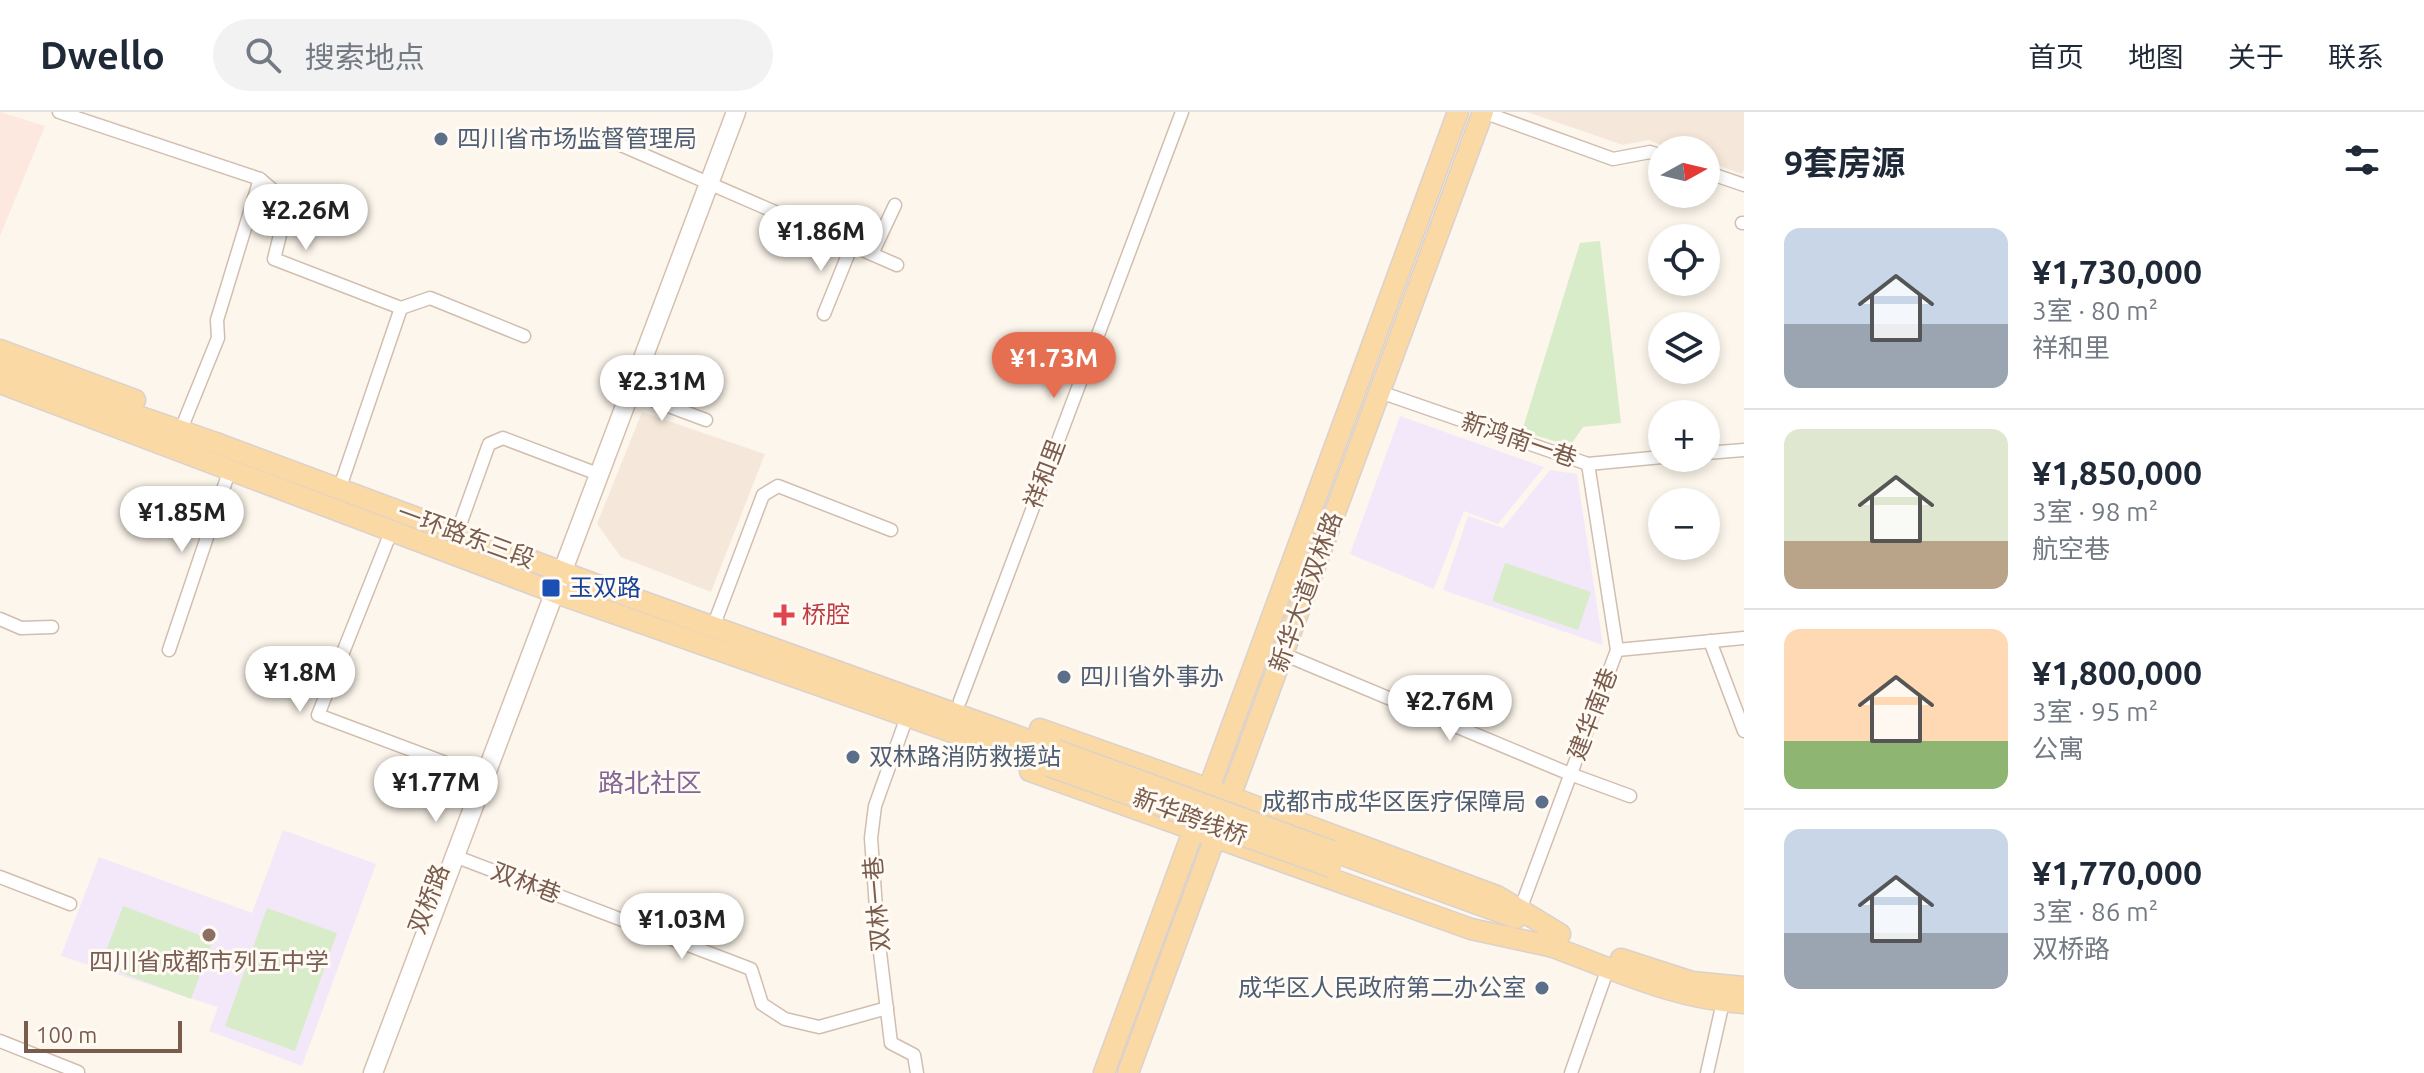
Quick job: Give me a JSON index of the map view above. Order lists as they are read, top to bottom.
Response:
{
  "streets": {
    "main road": [
      "一环路东三段",
      "新华大道双林路",
      "新华跨线桥",
      "双桥路"
    ],
    "street": [
      "新鸿南一巷",
      "祥和里",
      "建华南巷",
      "双林巷",
      "双林一巷"
    ]
  },
  "crossings": [
    ["新鸿南一巷", "新华大道双林路"],
    ["新鸿南一巷", "建华南巷"],
    ["一环路东三段", "新华跨线桥"],
    ["一环路东三段", "双桥路"],
    ["双林巷", "双桥路"],
    ["双林巷", "双林一巷"]
  ],
  "districts": ["路北社区"],
  "places": {
    "other": [
      "四川省市场监督管理局",
      "四川省外事办",
      "双林路消防救援站",
      "成都市成华区医疗保障局",
      "四川省成都市列五中学",
      "成华区人民政府第二办公室"
    ],
    "transit": ["玉双路"],
    "health": ["桥腔"]
  },
  "scale_bar": "100 m",
  "north": "right",
  "page": {
    "header": "Dwello",
    "search": "搜索地点",
    "nav": [
      "首页",
      "地图",
      "关于",
      "联系"
    ],
    "heading": "9套房源",
    "map_buttons": ["+", "−"],
    "price": [
      "¥2.26M",
      "¥1.86M",
      "¥1.73M",
      "¥2.31M",
      "¥1.85M",
      "¥1.8M",
      "¥2.76M",
      "¥1.77M",
      "¥1.03M"
    ],
    "list": [
      {
        "name": "¥1,730,000",
        "note": "3室 · 80 m² · 祥和里"
      },
      {
        "name": "¥1,850,000",
        "note": "3室 · 98 m² · 航空巷"
      },
      {
        "name": "¥1,800,000",
        "note": "3室 · 95 m² · 公寓"
      },
      {
        "name": "¥1,770,000",
        "note": "3室 · 86 m² · 双桥路"
      }
    ],
    "scale": "100 m"
  }
}
